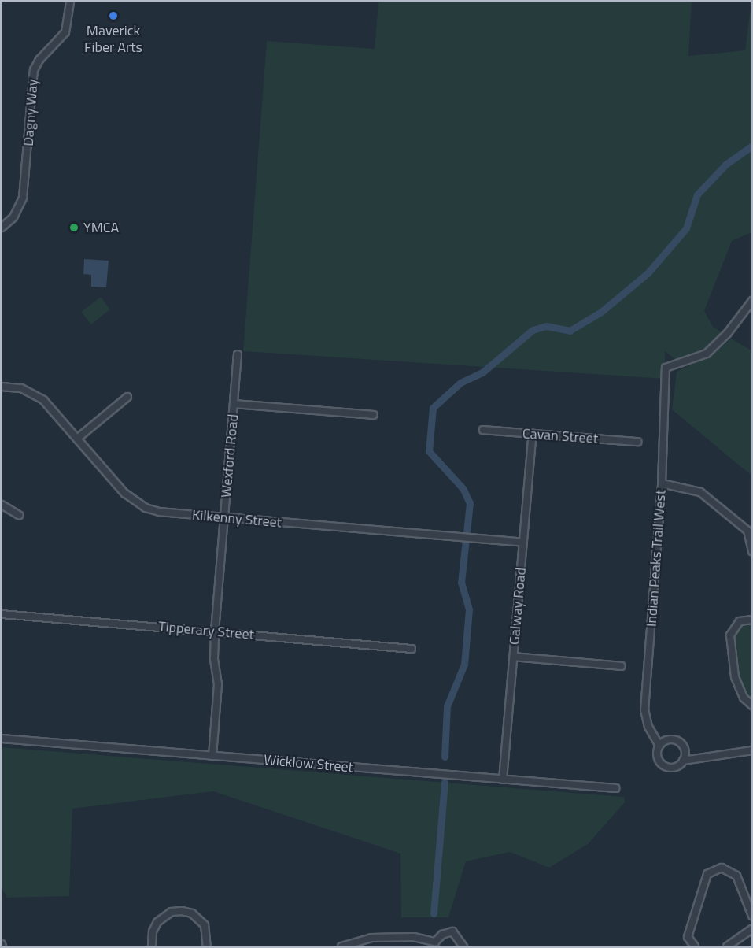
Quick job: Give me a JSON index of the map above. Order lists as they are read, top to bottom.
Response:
{
  "streets": {
    "street": [
      "Dagny Way",
      "Cavan Street",
      "Wexford Road",
      "Kilkenny Street",
      "Indian Peaks Trail West",
      "Galway Road",
      "Tipperary Street",
      "Wicklow Street"
    ]
  },
  "crossings": [
    ["Cavan Street", "Galway Road"],
    ["Wexford Road", "Kilkenny Street"],
    ["Wexford Road", "Tipperary Street"],
    ["Wexford Road", "Wicklow Street"],
    ["Kilkenny Street", "Galway Road"],
    ["Galway Road", "Wicklow Street"]
  ],
  "places": ["Maverick Fiber Arts", "YMCA"]
}
